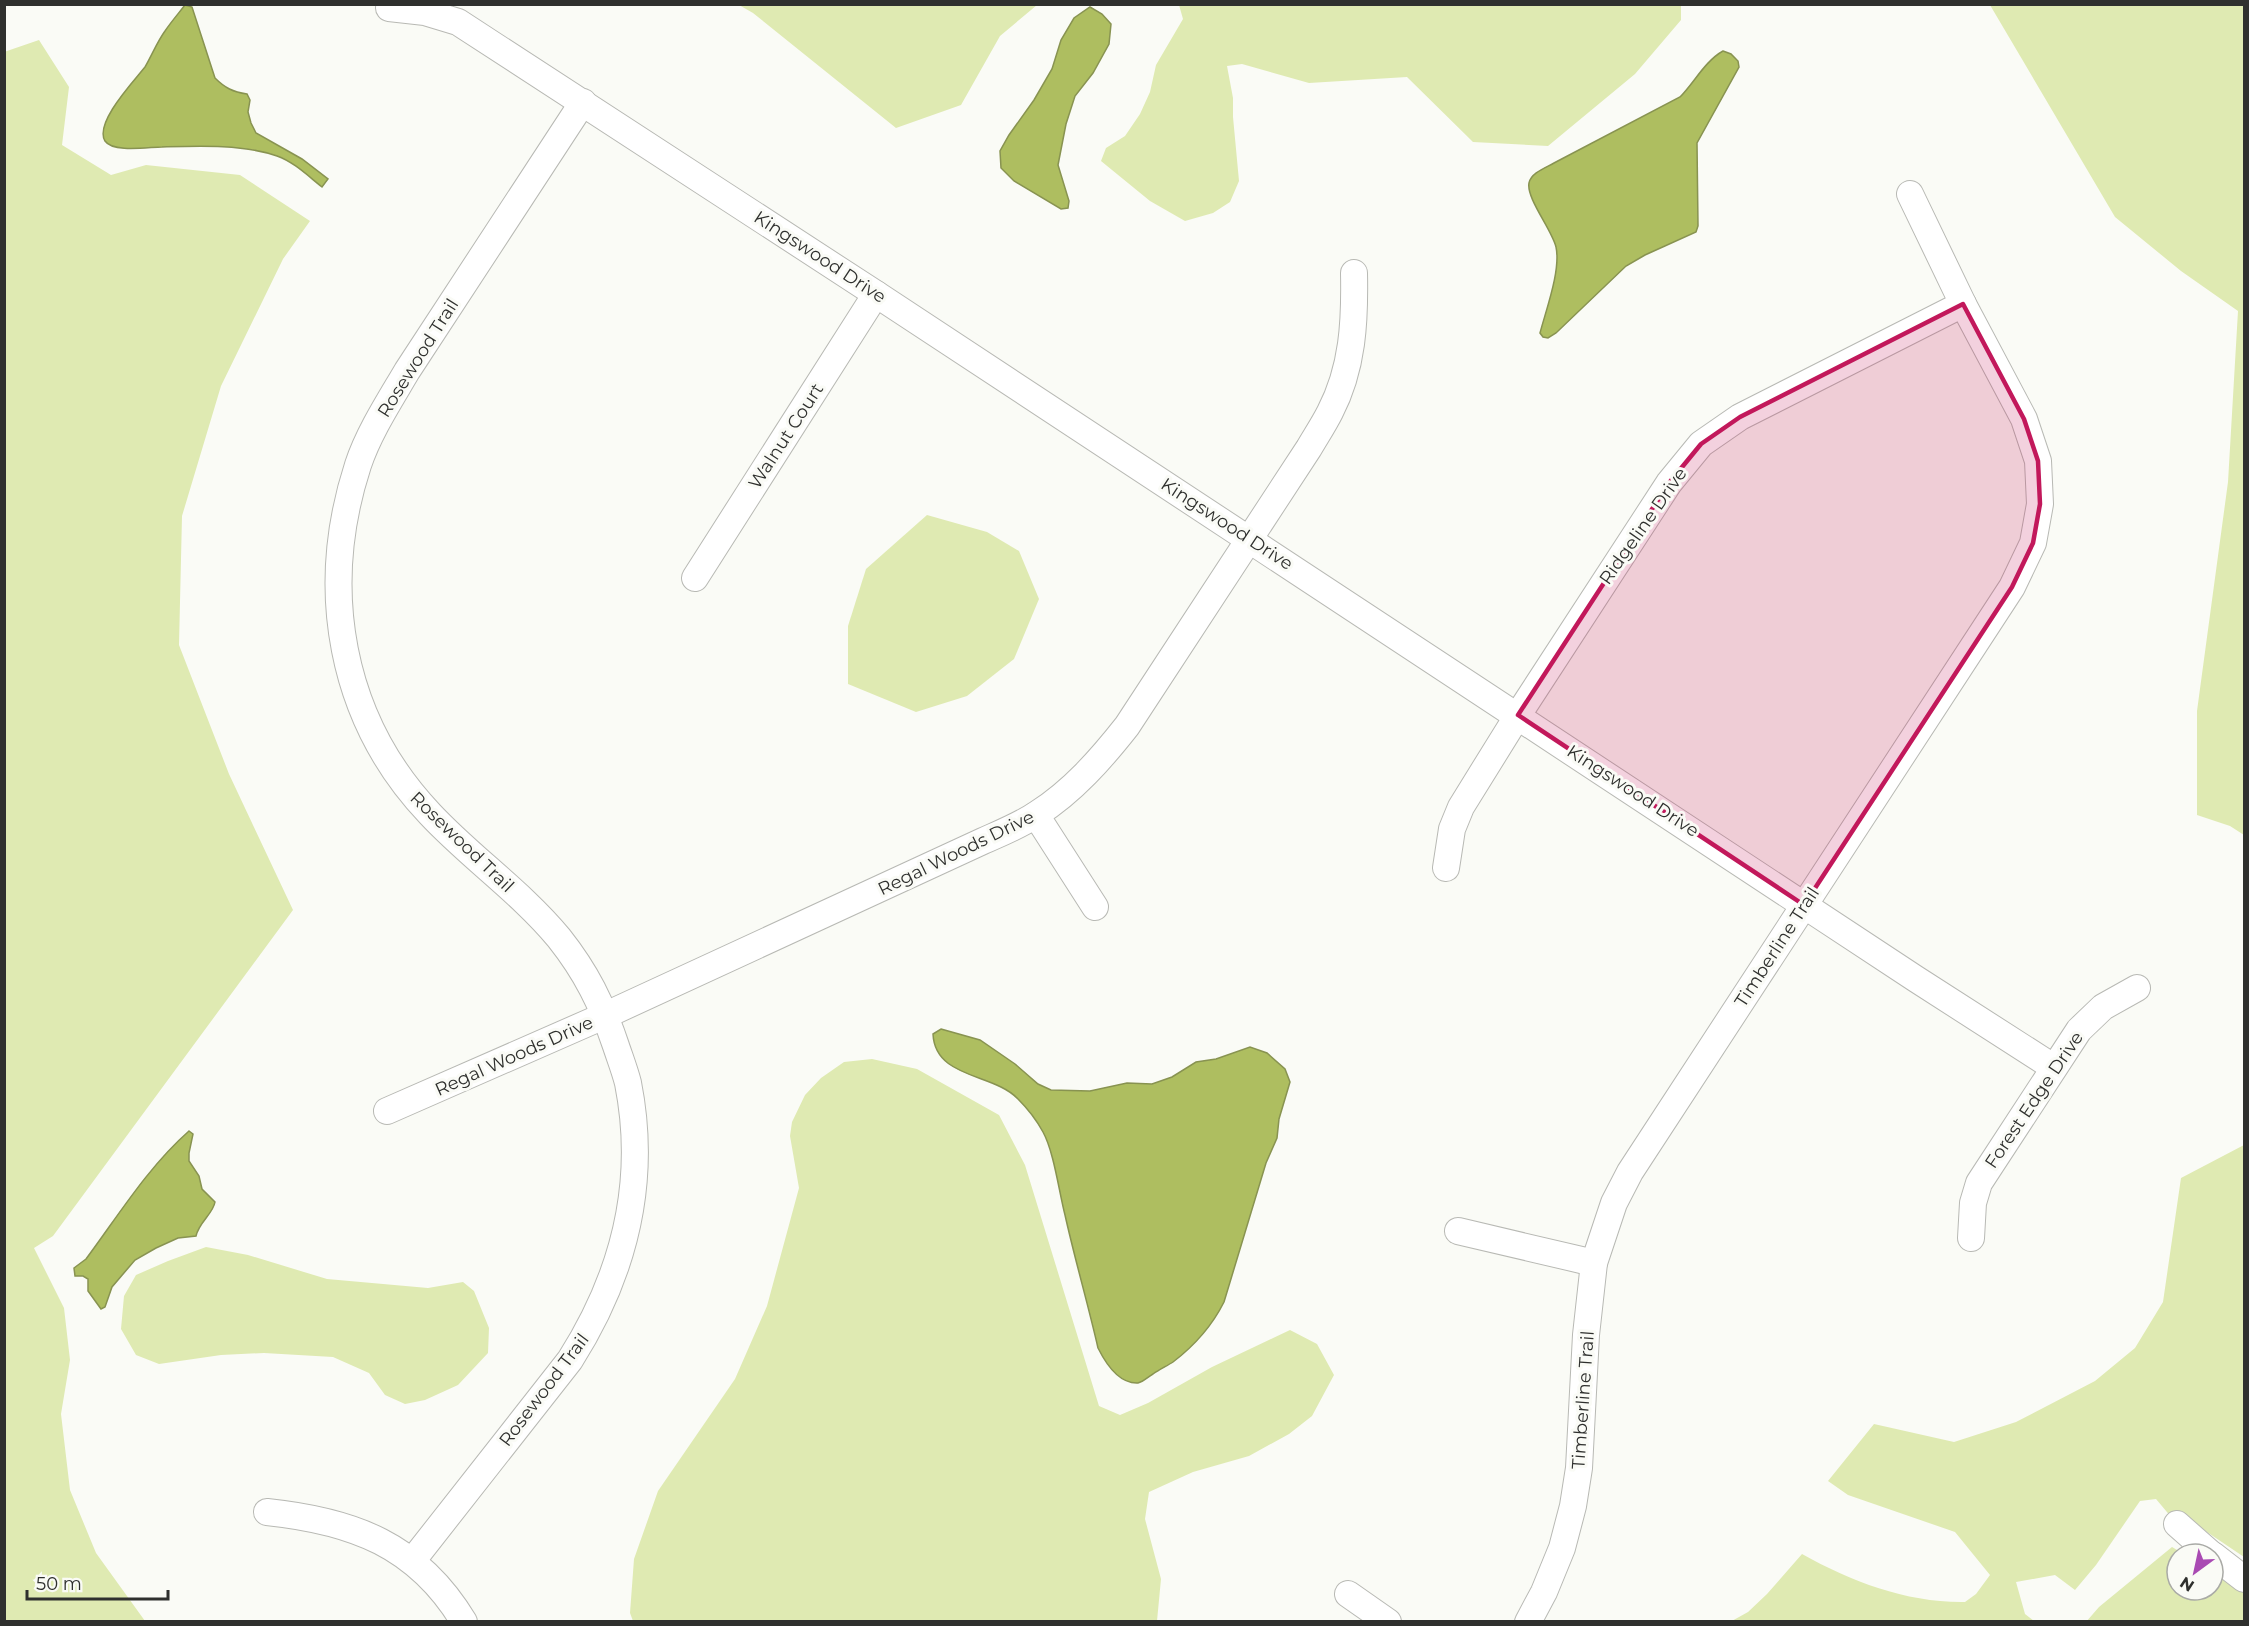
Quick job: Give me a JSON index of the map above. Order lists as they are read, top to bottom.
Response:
{
  "streets": {
    "street": [
      "Kingswood Drive",
      "Rosewood Trail",
      "Walnut Court",
      "Ridgeline Drive",
      "Regal Woods Drive",
      "Timberline Trail",
      "Forest Edge Drive"
    ]
  },
  "crossings": [
    ["Kingswood Drive", "Rosewood Trail"],
    ["Kingswood Drive", "Walnut Court"],
    ["Kingswood Drive", "Ridgeline Drive"],
    ["Kingswood Drive", "Regal Woods Drive"],
    ["Kingswood Drive", "Timberline Trail"],
    ["Kingswood Drive", "Forest Edge Drive"],
    ["Rosewood Trail", "Regal Woods Drive"],
    ["Ridgeline Drive", "Timberline Trail"]
  ],
  "scale_bar": "50 m",
  "north": "bottom left"
}
